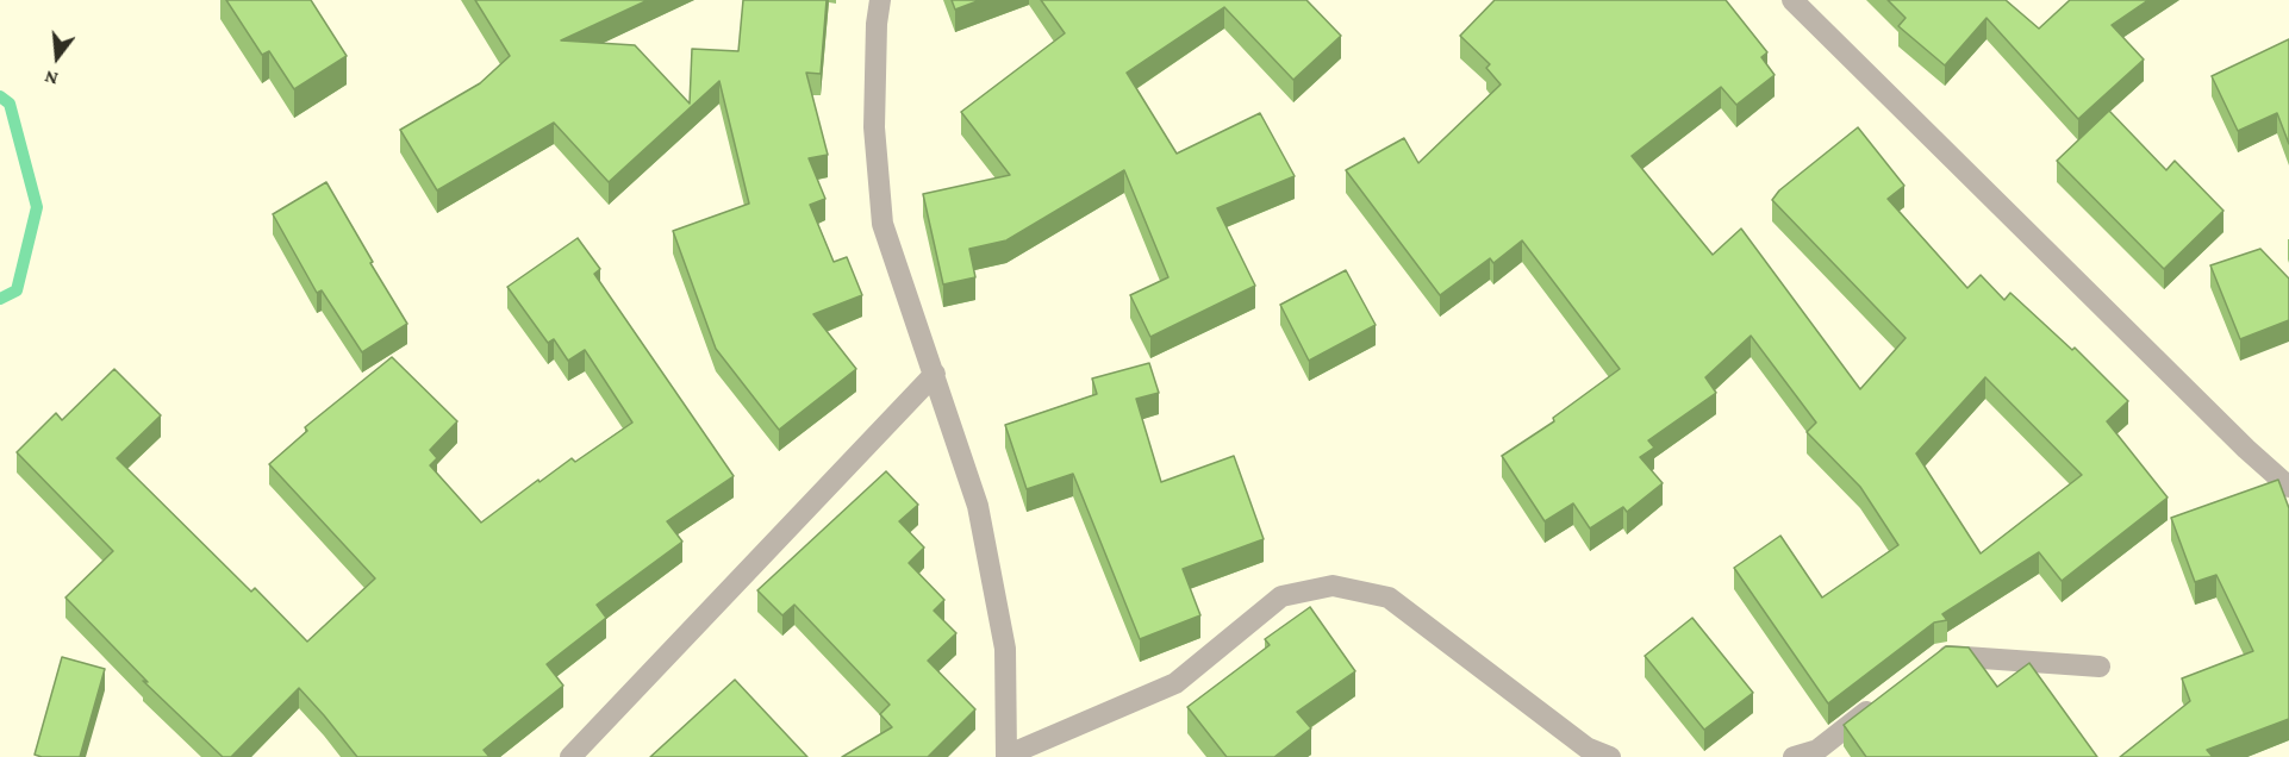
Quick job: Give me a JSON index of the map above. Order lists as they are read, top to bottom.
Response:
{
  "north": "bottom"
}
